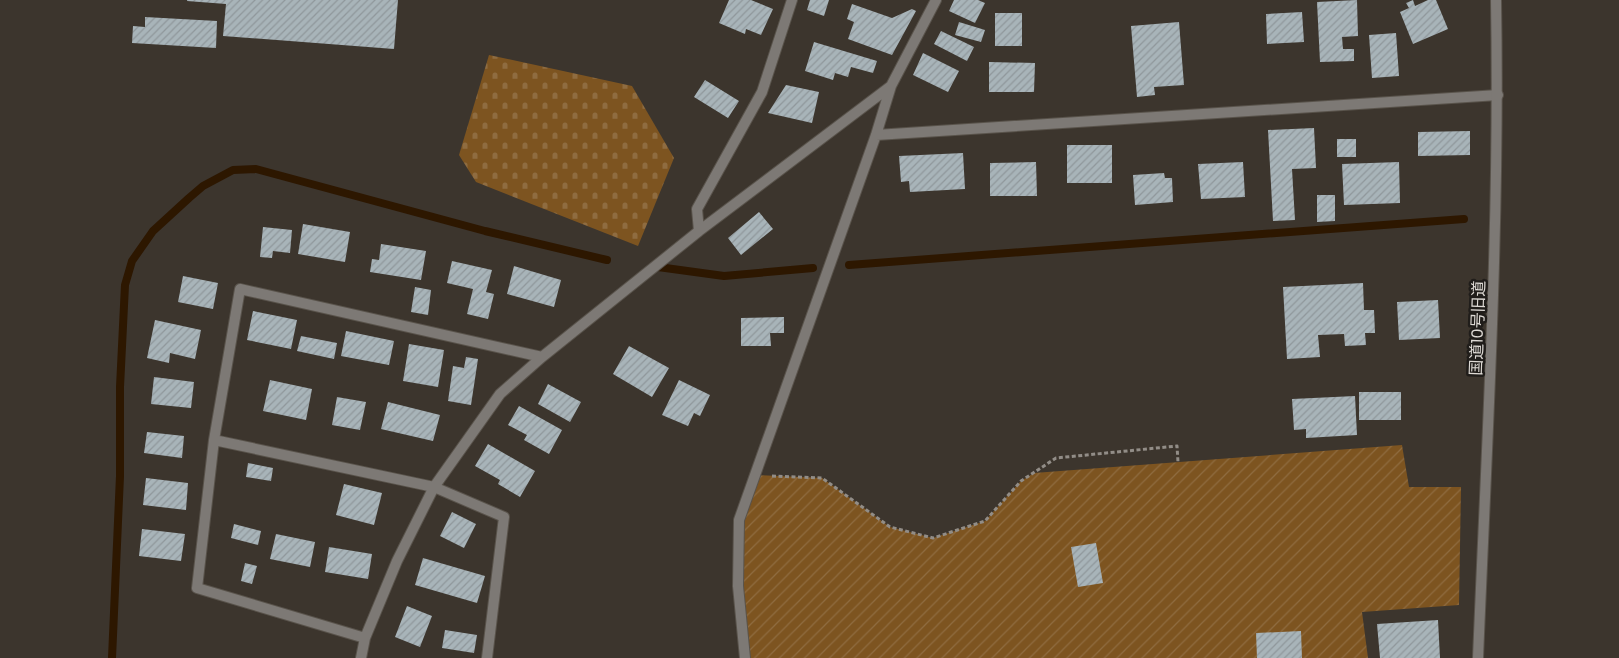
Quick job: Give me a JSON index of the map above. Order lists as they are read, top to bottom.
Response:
{
  "streets": {
    "street": ["国道10号旧道"]
  }
}
